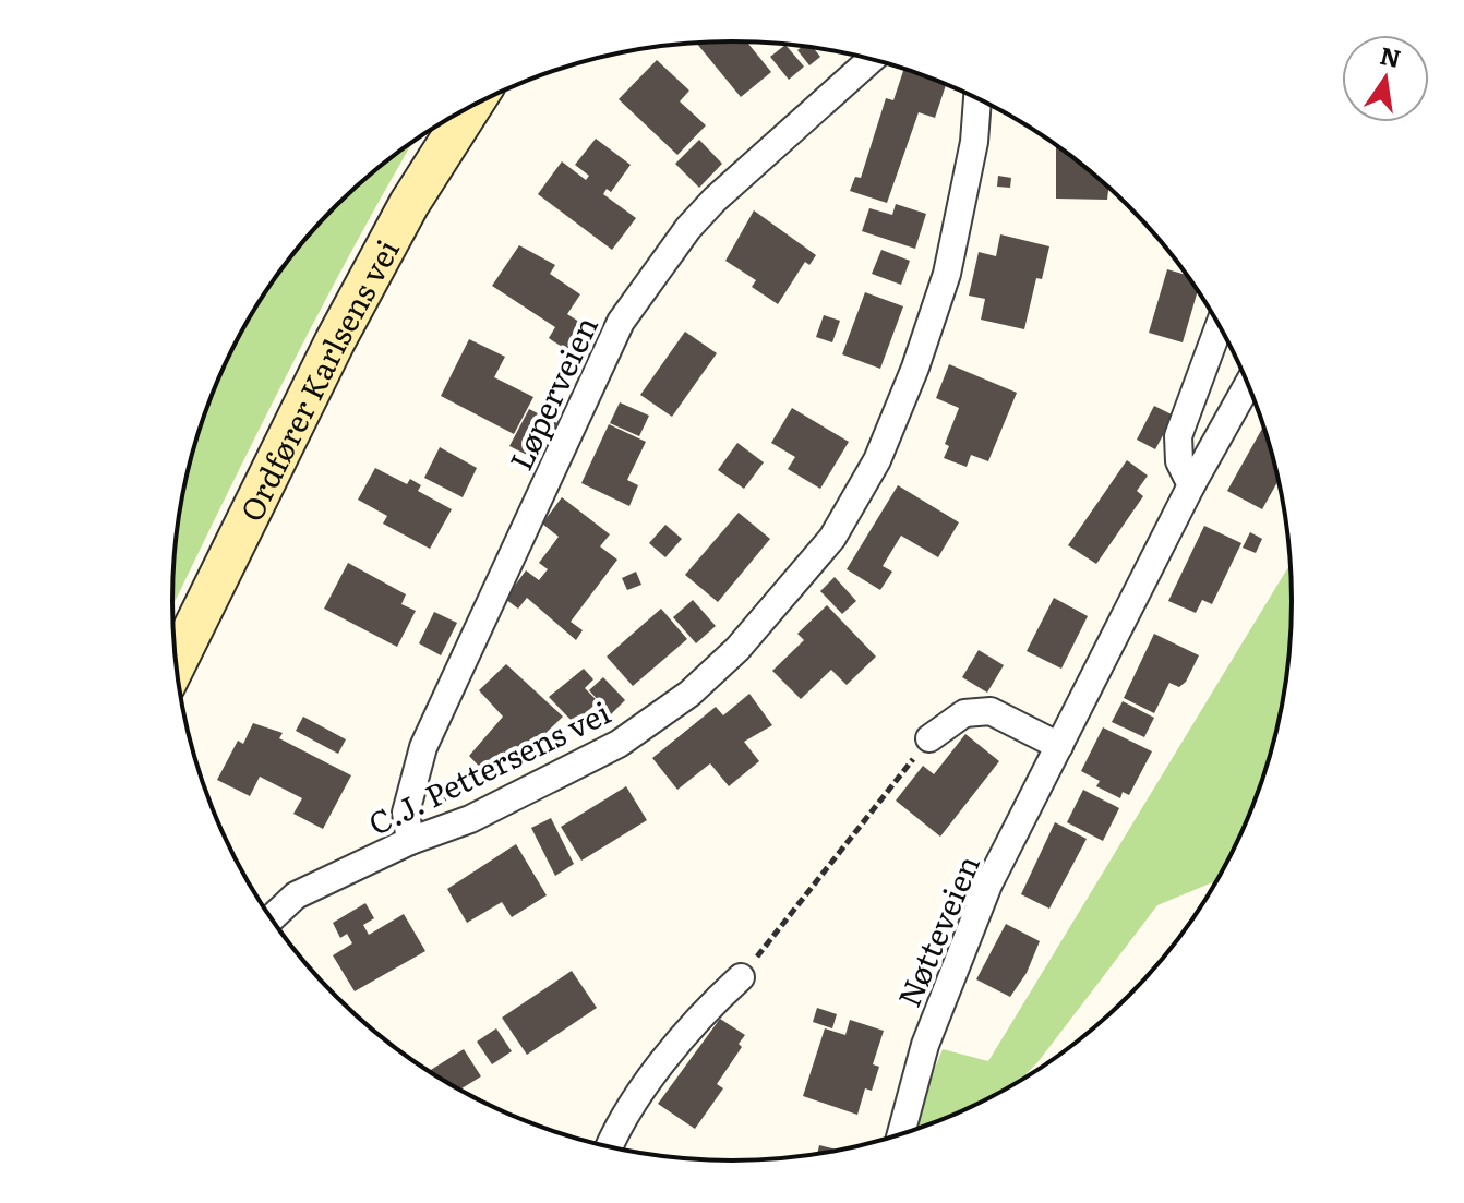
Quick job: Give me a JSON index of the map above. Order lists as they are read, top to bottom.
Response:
{
  "streets": {
    "street": [
      "Ordfører Karlsens vei",
      "Løperveien",
      "C.J. Pettersens vei",
      "Nøtteveien"
    ]
  },
  "crossings": [
    ["Løperveien", "C.J. Pettersens vei"]
  ],
  "north": "top"
}
